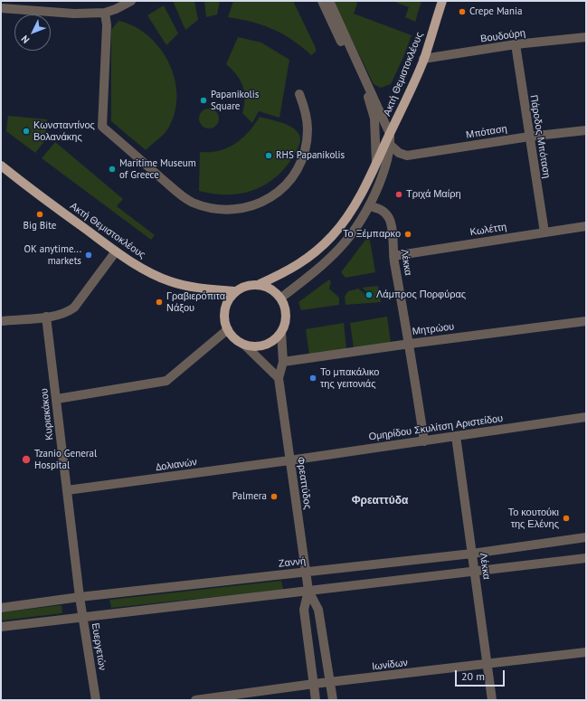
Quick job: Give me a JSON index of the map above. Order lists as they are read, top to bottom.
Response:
{
  "streets": {
    "main road": ["Ακτή Θεμιστοκλέους"],
    "street": [
      "Βουδούρη",
      "Μπόταση",
      "Πάροδος Μπόταση",
      "Κωλέττη",
      "Λέκκα",
      "Μητρώου",
      "Κυριακάκου",
      "Ομηρίδου Σκυλίτση Αριστείδου",
      "Δολιανών",
      "Φρεαττύδος",
      "Ζαννή",
      "Ευεργετών",
      "Ιωνίδων"
    ]
  },
  "crossings": [
    ["Βουδούρη", "Ακτή Θεμιστοκλέους"],
    ["Βουδούρη", "Πάροδος Μπόταση"],
    ["Ακτή Θεμιστοκλέους", "Μπόταση"],
    ["Ακτή Θεμιστοκλέους", "Φρεαττύδος"],
    ["Μπόταση", "Πάροδος Μπόταση"],
    ["Πάροδος Μπόταση", "Κωλέττη"],
    ["Κωλέττη", "Λέκκα"],
    ["Λέκκα", "Μητρώου"],
    ["Λέκκα", "Ομηρίδου Σκυλίτση Αριστείδου"],
    ["Λέκκα", "Ζαννή"],
    ["Λέκκα", "Ιωνίδων"],
    ["Μητρώου", "Φρεαττύδος"],
    ["Κυριακάκου", "Δολιανών"],
    ["Κυριακάκου", "Ζαννή"],
    ["Κυριακάκου", "Ευεργετών"],
    ["Ομηρίδου Σκυλίτση Αριστείδου", "Δολιανών"],
    ["Ομηρίδου Σκυλίτση Αριστείδου", "Φρεαττύδος"],
    ["Δολιανών", "Φρεαττύδος"],
    ["Φρεαττύδος", "Ζαννή"],
    ["Φρεαττύδος", "Ιωνίδων"],
    ["Ζαννή", "Ευεργετών"]
  ],
  "districts": ["Φρεαττύδα"],
  "places": [
    "Crepe Mania",
    "Papanikolis Square",
    "Κωνσταντίνος Βολανάκης",
    "RHS Papanikolis",
    "Maritime Museum of Greece",
    "Τριχά Μαίρη",
    "Big Bite",
    "Το Ξέμπαρκο",
    "OK anytime... markets",
    "Λάμπρος Πορφύρας",
    "Γραβιερόπιτα Νάξου",
    "Το μπακάλικο της γειτονιάς",
    "Tzanio General Hospital",
    "Palmera",
    "Το κουτούκι της Ελένης"
  ],
  "scale_bar": "20 m",
  "north": "bottom left"
}
